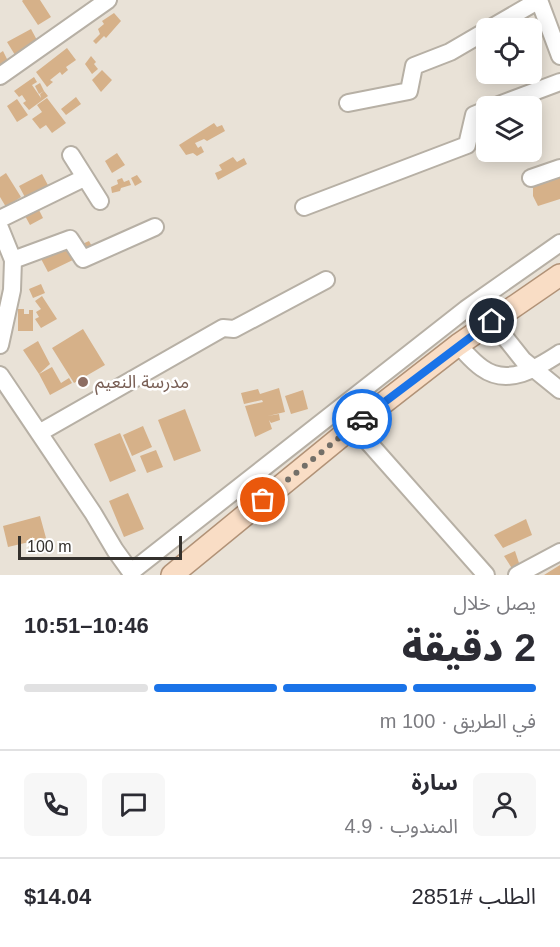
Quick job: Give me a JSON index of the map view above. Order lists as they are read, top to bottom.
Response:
{
  "places": ["مدرسة النعيم"],
  "scale_bar": "100 m",
  "page": {
    "scale": "100 m",
    "heading": ["2 دقيقة", "يصل خلال", "10:46–10:51"],
    "panel": [
      "سارة",
      "المندوب · 4.9",
      "الطلب #2851",
      "$14.04"
    ],
    "bar": "في الطريق · 100 m"
  }
}
